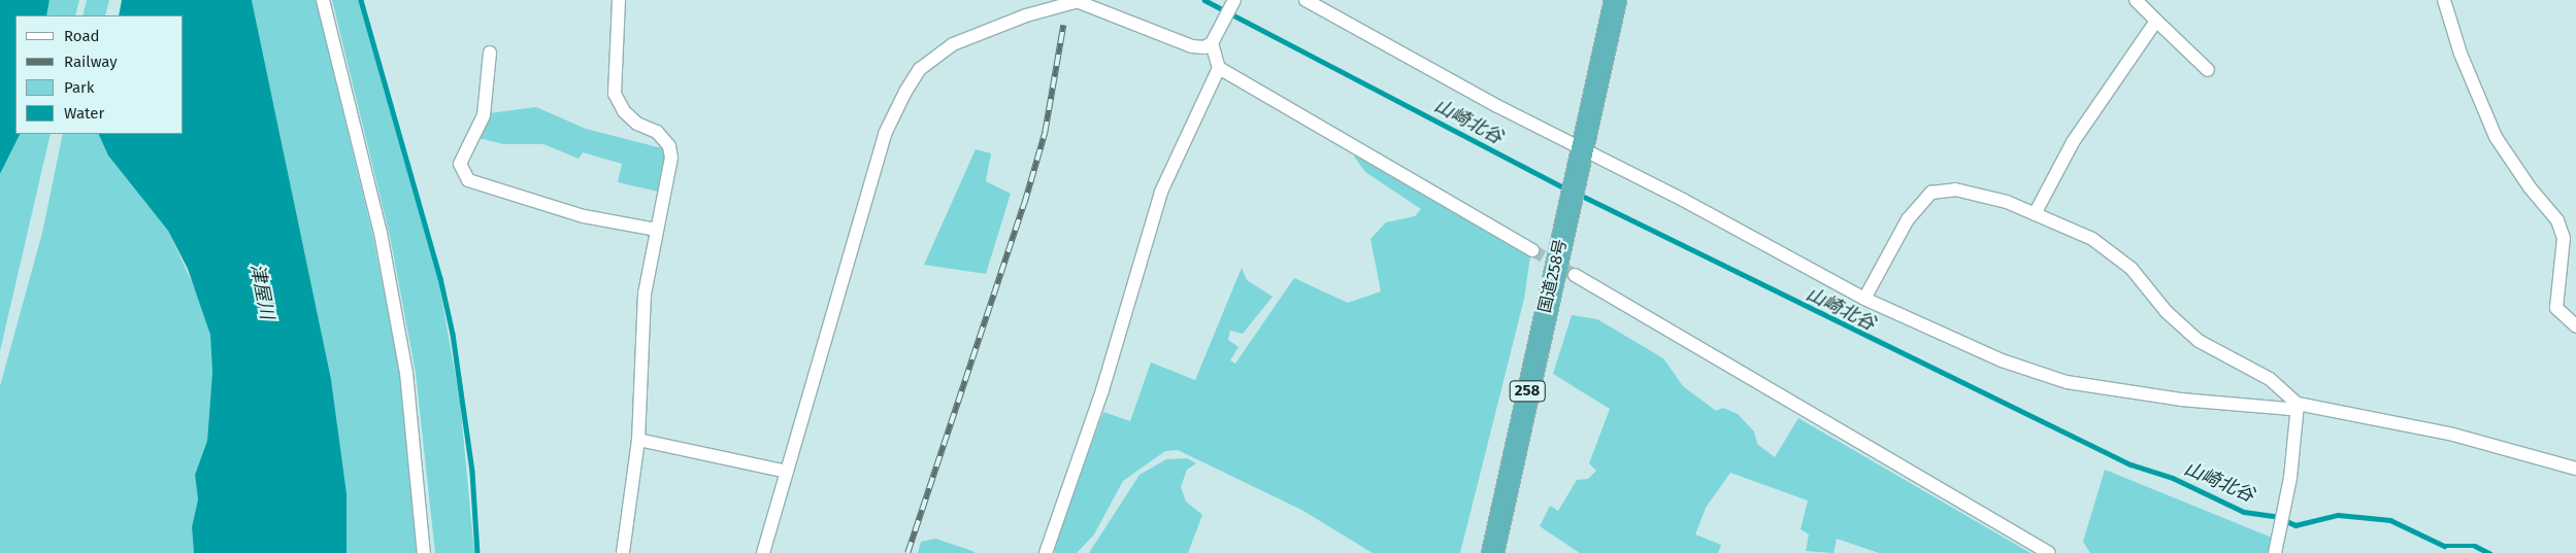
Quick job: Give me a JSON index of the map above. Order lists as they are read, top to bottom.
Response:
{
  "streets": {
    "highway": ["国道258号", "258"]
  },
  "water": ["山崎北谷", "津屋川"],
  "legend": [
    "Road",
    "Railway",
    "Park",
    "Water"
  ]
}
